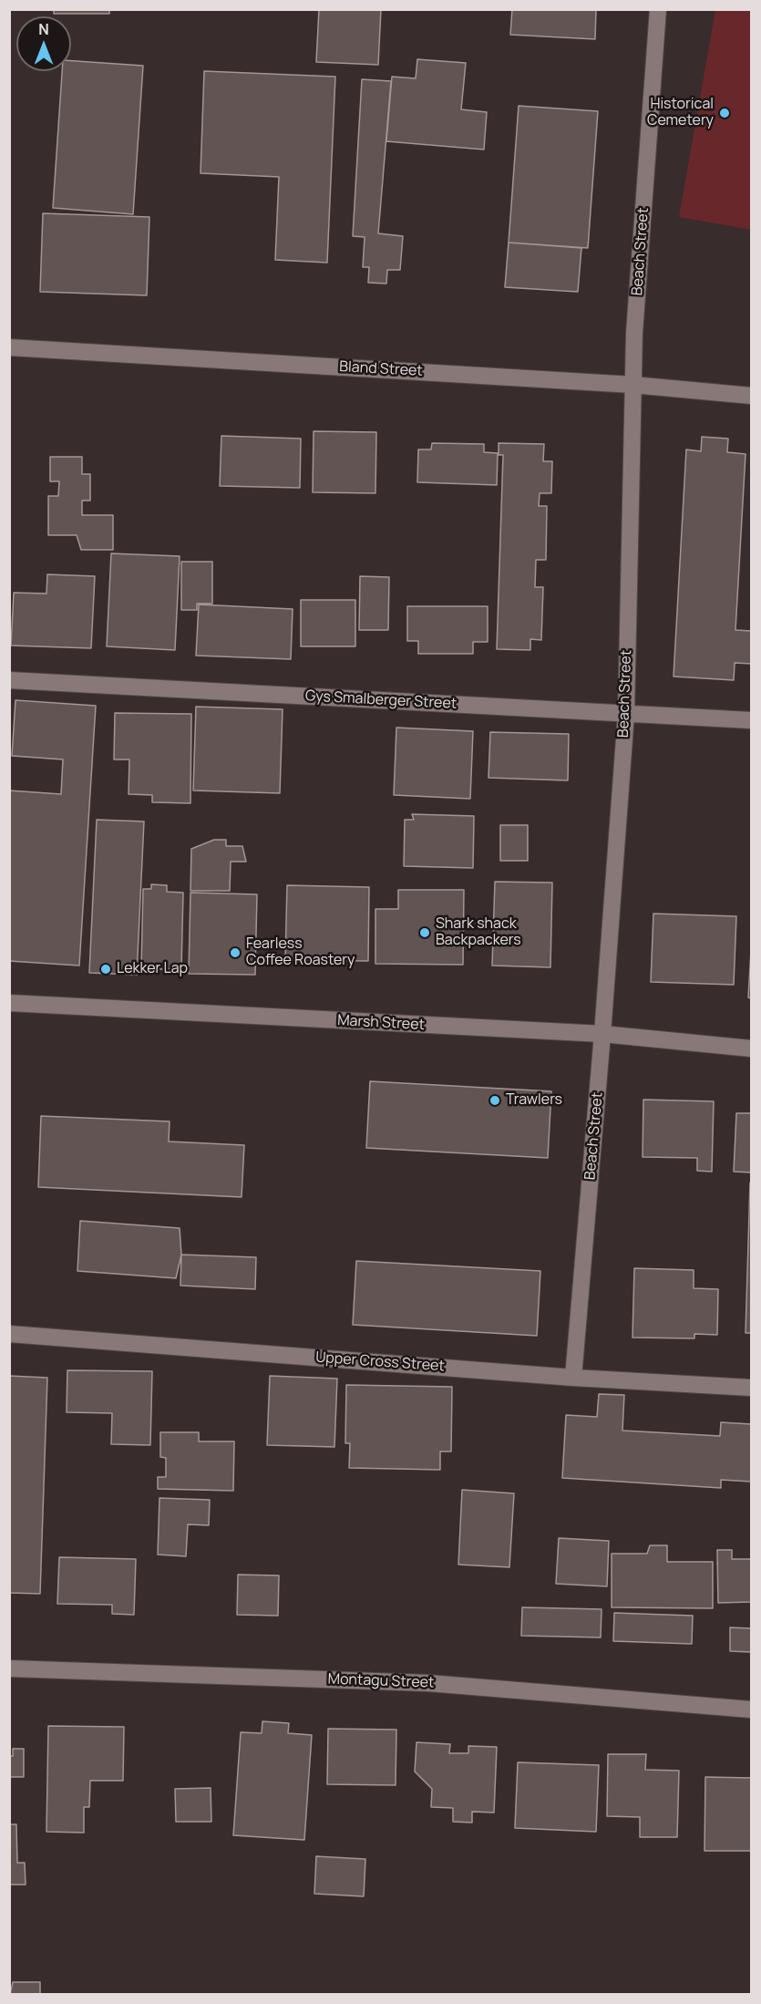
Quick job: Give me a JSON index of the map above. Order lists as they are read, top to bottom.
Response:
{
  "streets": {
    "street": [
      "Beach Street",
      "Bland Street",
      "Gys Smalberger Street",
      "Marsh Street",
      "Upper Cross Street",
      "Montagu Street"
    ]
  },
  "crossings": [
    ["Beach Street", "Bland Street"],
    ["Beach Street", "Gys Smalberger Street"],
    ["Beach Street", "Marsh Street"],
    ["Beach Street", "Upper Cross Street"]
  ],
  "places": [
    "Historical Cemetery",
    "Shark shack Backpackers",
    "Fearless Coffee Roastery",
    "Lekker Lap",
    "Trawlers"
  ],
  "north": "top"
}
